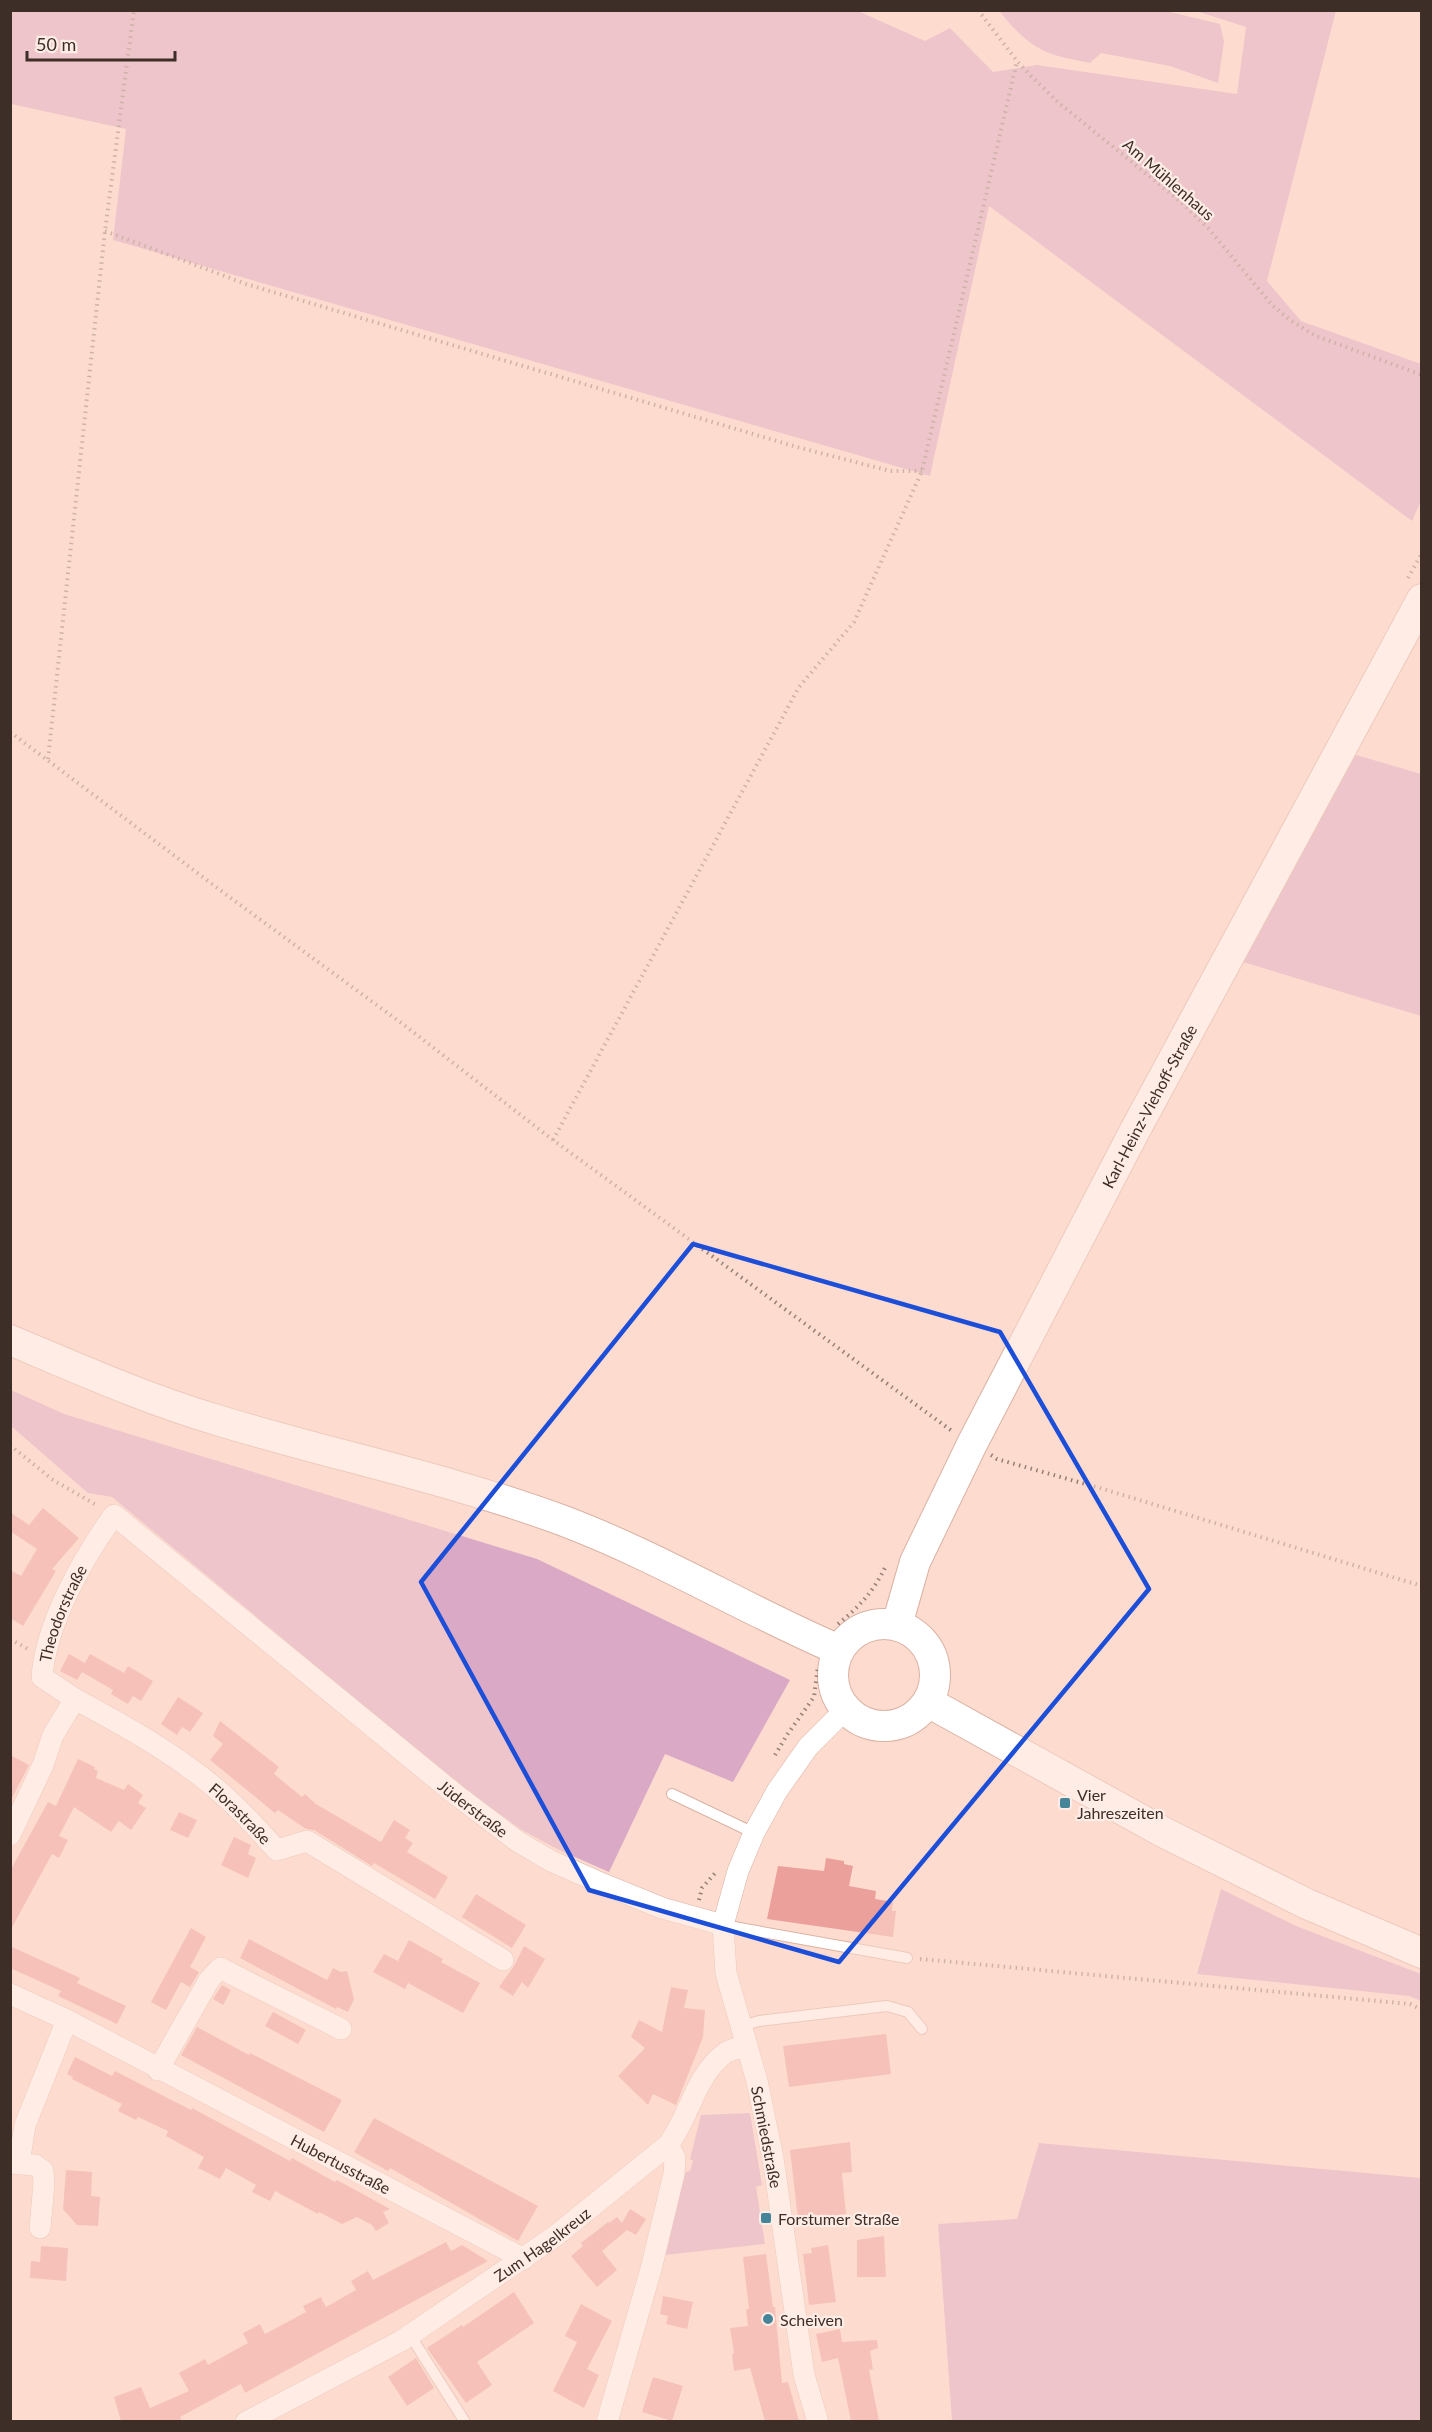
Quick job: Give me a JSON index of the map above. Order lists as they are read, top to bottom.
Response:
{
  "streets": {
    "main road": ["Karl-Heinz-Viehoff-Straße"],
    "street": [
      "Theodorstraße",
      "Jüderstraße",
      "Florastraße",
      "Schmiedstraße",
      "Hubertusstraße",
      "Zum Hagelkreuz"
    ],
    "path": ["Am Mühlenhaus"]
  },
  "crossings": [
    ["Theodorstraße", "Jüderstraße"],
    ["Theodorstraße", "Florastraße"],
    ["Jüderstraße", "Schmiedstraße"],
    ["Hubertusstraße", "Zum Hagelkreuz"]
  ],
  "places": {
    "transit": ["Vier Jahreszeiten", "Forstumer Straße"],
    "other": ["Scheiven"]
  },
  "scale_bar": "50 m"
}
